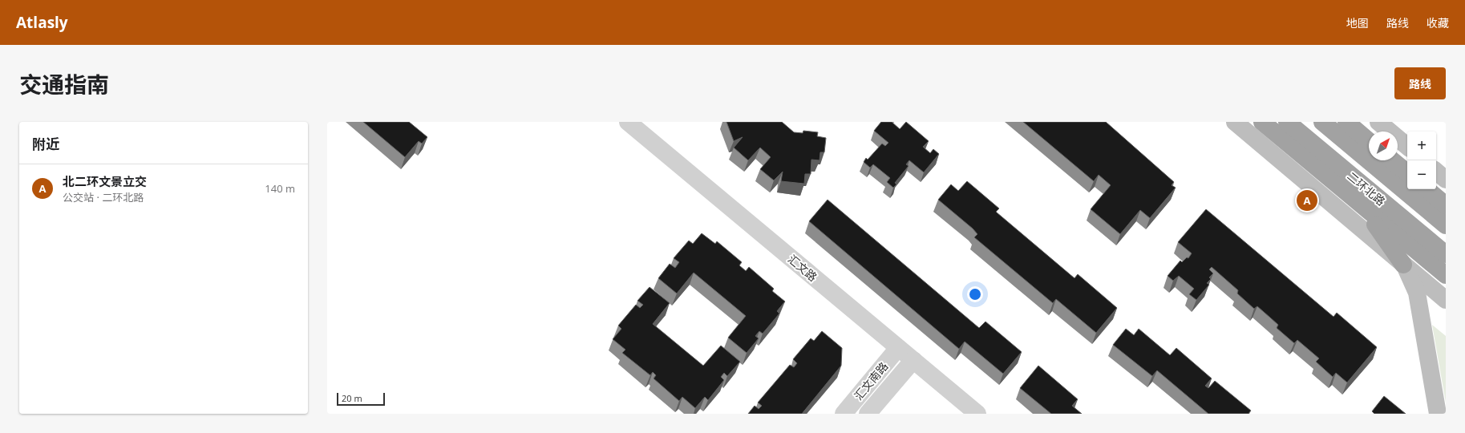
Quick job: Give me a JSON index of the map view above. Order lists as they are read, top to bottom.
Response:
{
  "streets": {
    "highway": ["二环北路"],
    "street": ["汇文路", "汇文南路"]
  },
  "crossings": [
    ["汇文路", "汇文南路"]
  ],
  "scale_bar": "20 m",
  "north": "top right",
  "page": {
    "header": "Atlasly",
    "nav": ["地图", "路线", "收藏"],
    "title": "交通指南",
    "buttons": "路线",
    "heading": "附近",
    "map_buttons": ["+", "−"],
    "list": [
      {
        "mark": "A",
        "name": "北二环文景立交",
        "note": "公交站 · 二环北路",
        "value": "140 m"
      }
    ],
    "pins": "A",
    "scale": "20 m"
  }
}
